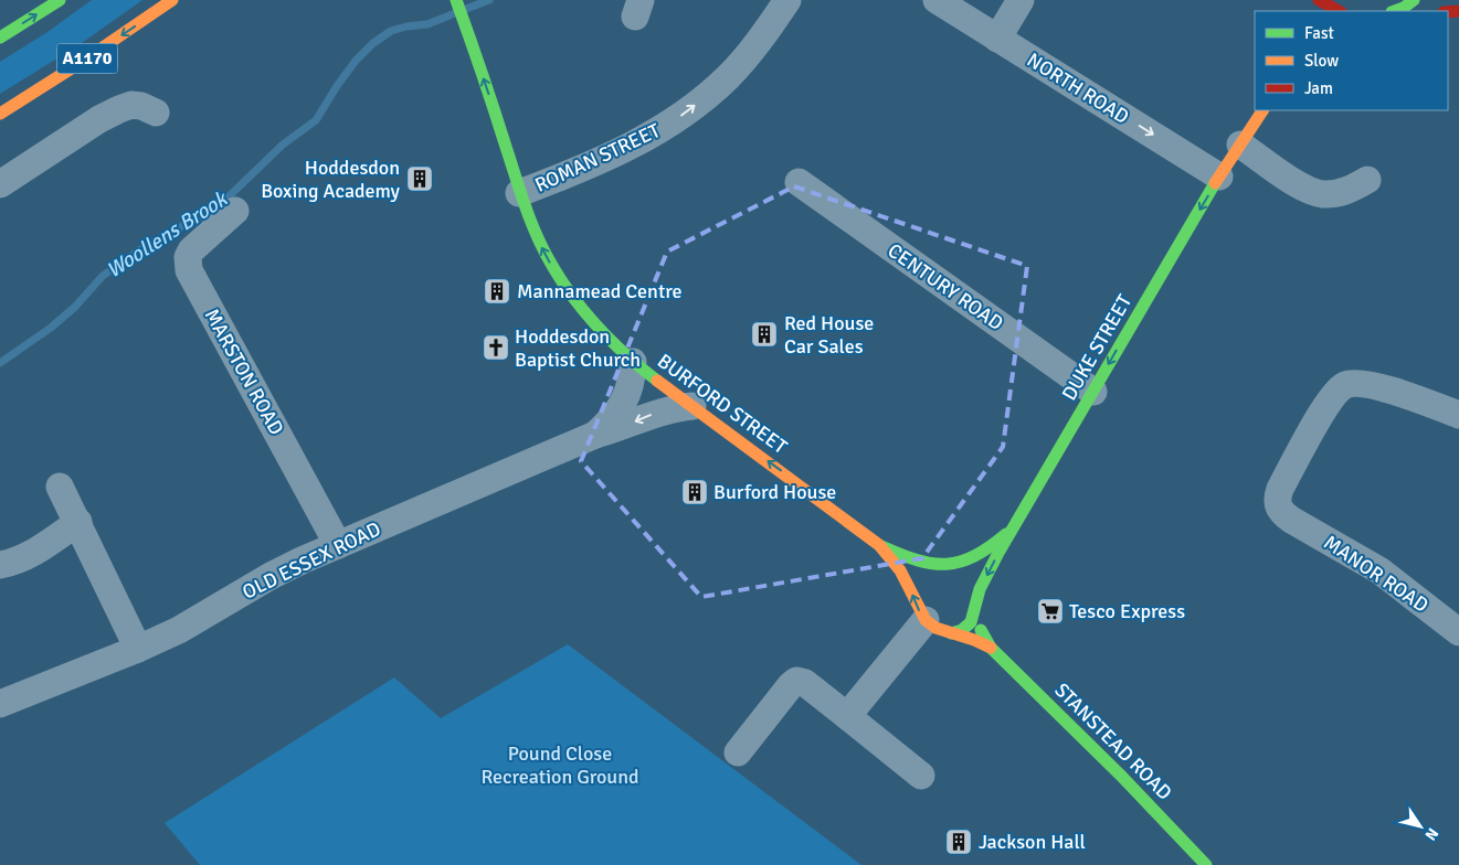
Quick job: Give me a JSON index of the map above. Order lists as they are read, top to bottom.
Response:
{
  "streets": {
    "street": [
      "A1170",
      "NORTH ROAD",
      "ROMAN STREET",
      "CENTURY ROAD",
      "DUKE STREET",
      "MARSTON ROAD",
      "BURFORD STREET",
      "OLD ESSEX ROAD",
      "MANOR ROAD",
      "STANSTEAD ROAD"
    ]
  },
  "crossings": [
    ["NORTH ROAD", "DUKE STREET"],
    ["ROMAN STREET", "BURFORD STREET"],
    ["CENTURY ROAD", "DUKE STREET"],
    ["DUKE STREET", "BURFORD STREET"],
    ["MARSTON ROAD", "OLD ESSEX ROAD"],
    ["BURFORD STREET", "OLD ESSEX ROAD"]
  ],
  "one_way": [
    "NORTH ROAD",
    "ROMAN STREET",
    "DUKE STREET",
    "BURFORD STREET"
  ],
  "water": ["Woollens Brook"],
  "parks": ["Pound Close Recreation Ground"],
  "places": {
    "building": [
      "Hoddesdon Boxing Academy",
      "Mannamead Centre",
      "Red House Car Sales",
      "Burford House",
      "Jackson Hall"
    ],
    "church": ["Hoddesdon Baptist Church"],
    "supermarket": ["Tesco Express"]
  },
  "legend": ["Fast", "Slow", "Jam"],
  "north": "bottom right"
}
